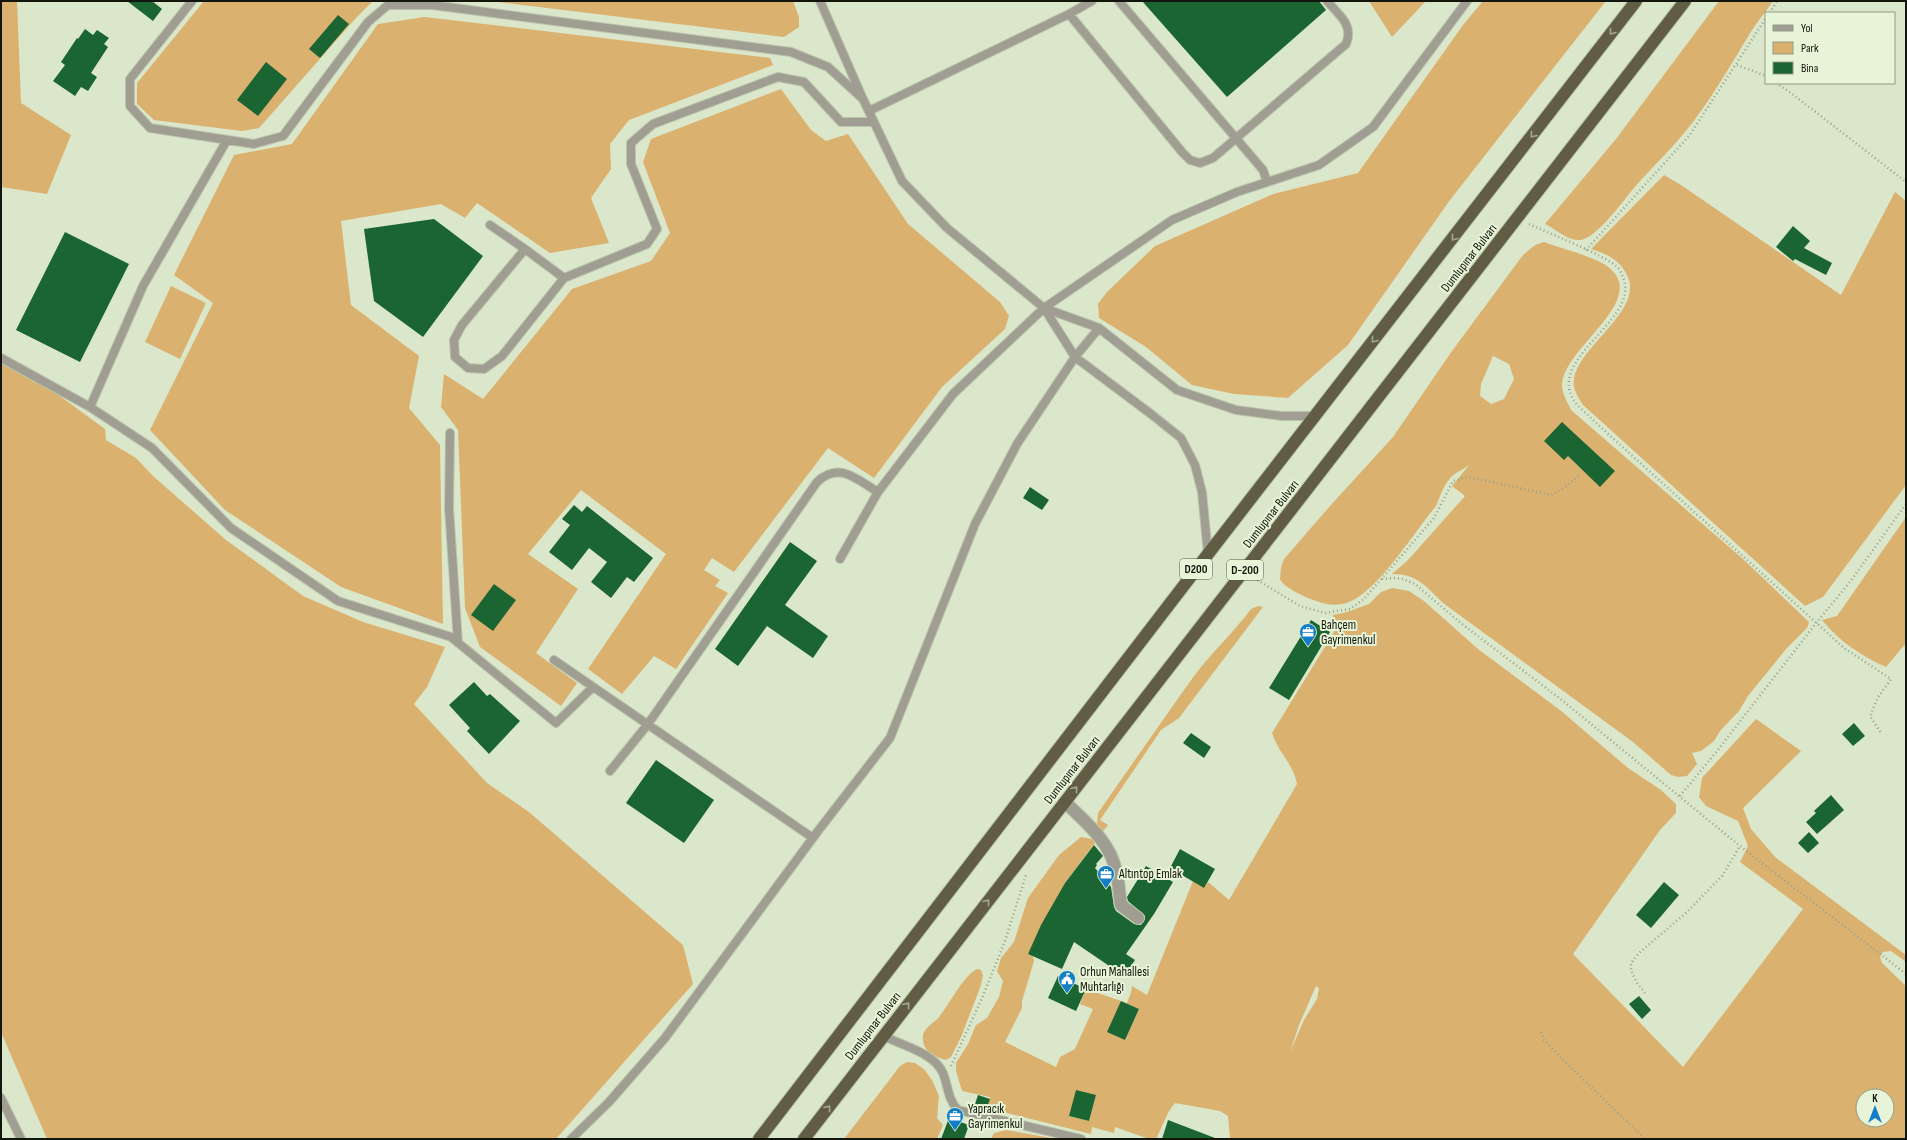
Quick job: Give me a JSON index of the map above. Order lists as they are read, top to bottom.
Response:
{
  "streets": {
    "highway": ["Dumlupınar Bulvarı", "D200", "D-200"]
  },
  "places": {
    "office": ["Bahçem Gayrimenkul", "Altıntop Emlak", "Yapracık Gayrimenkul"],
    "public building": ["Orhun Mahallesi Muhtarlığı"]
  },
  "legend": ["Yol", "Park", "Bina"],
  "north": "top"
}
